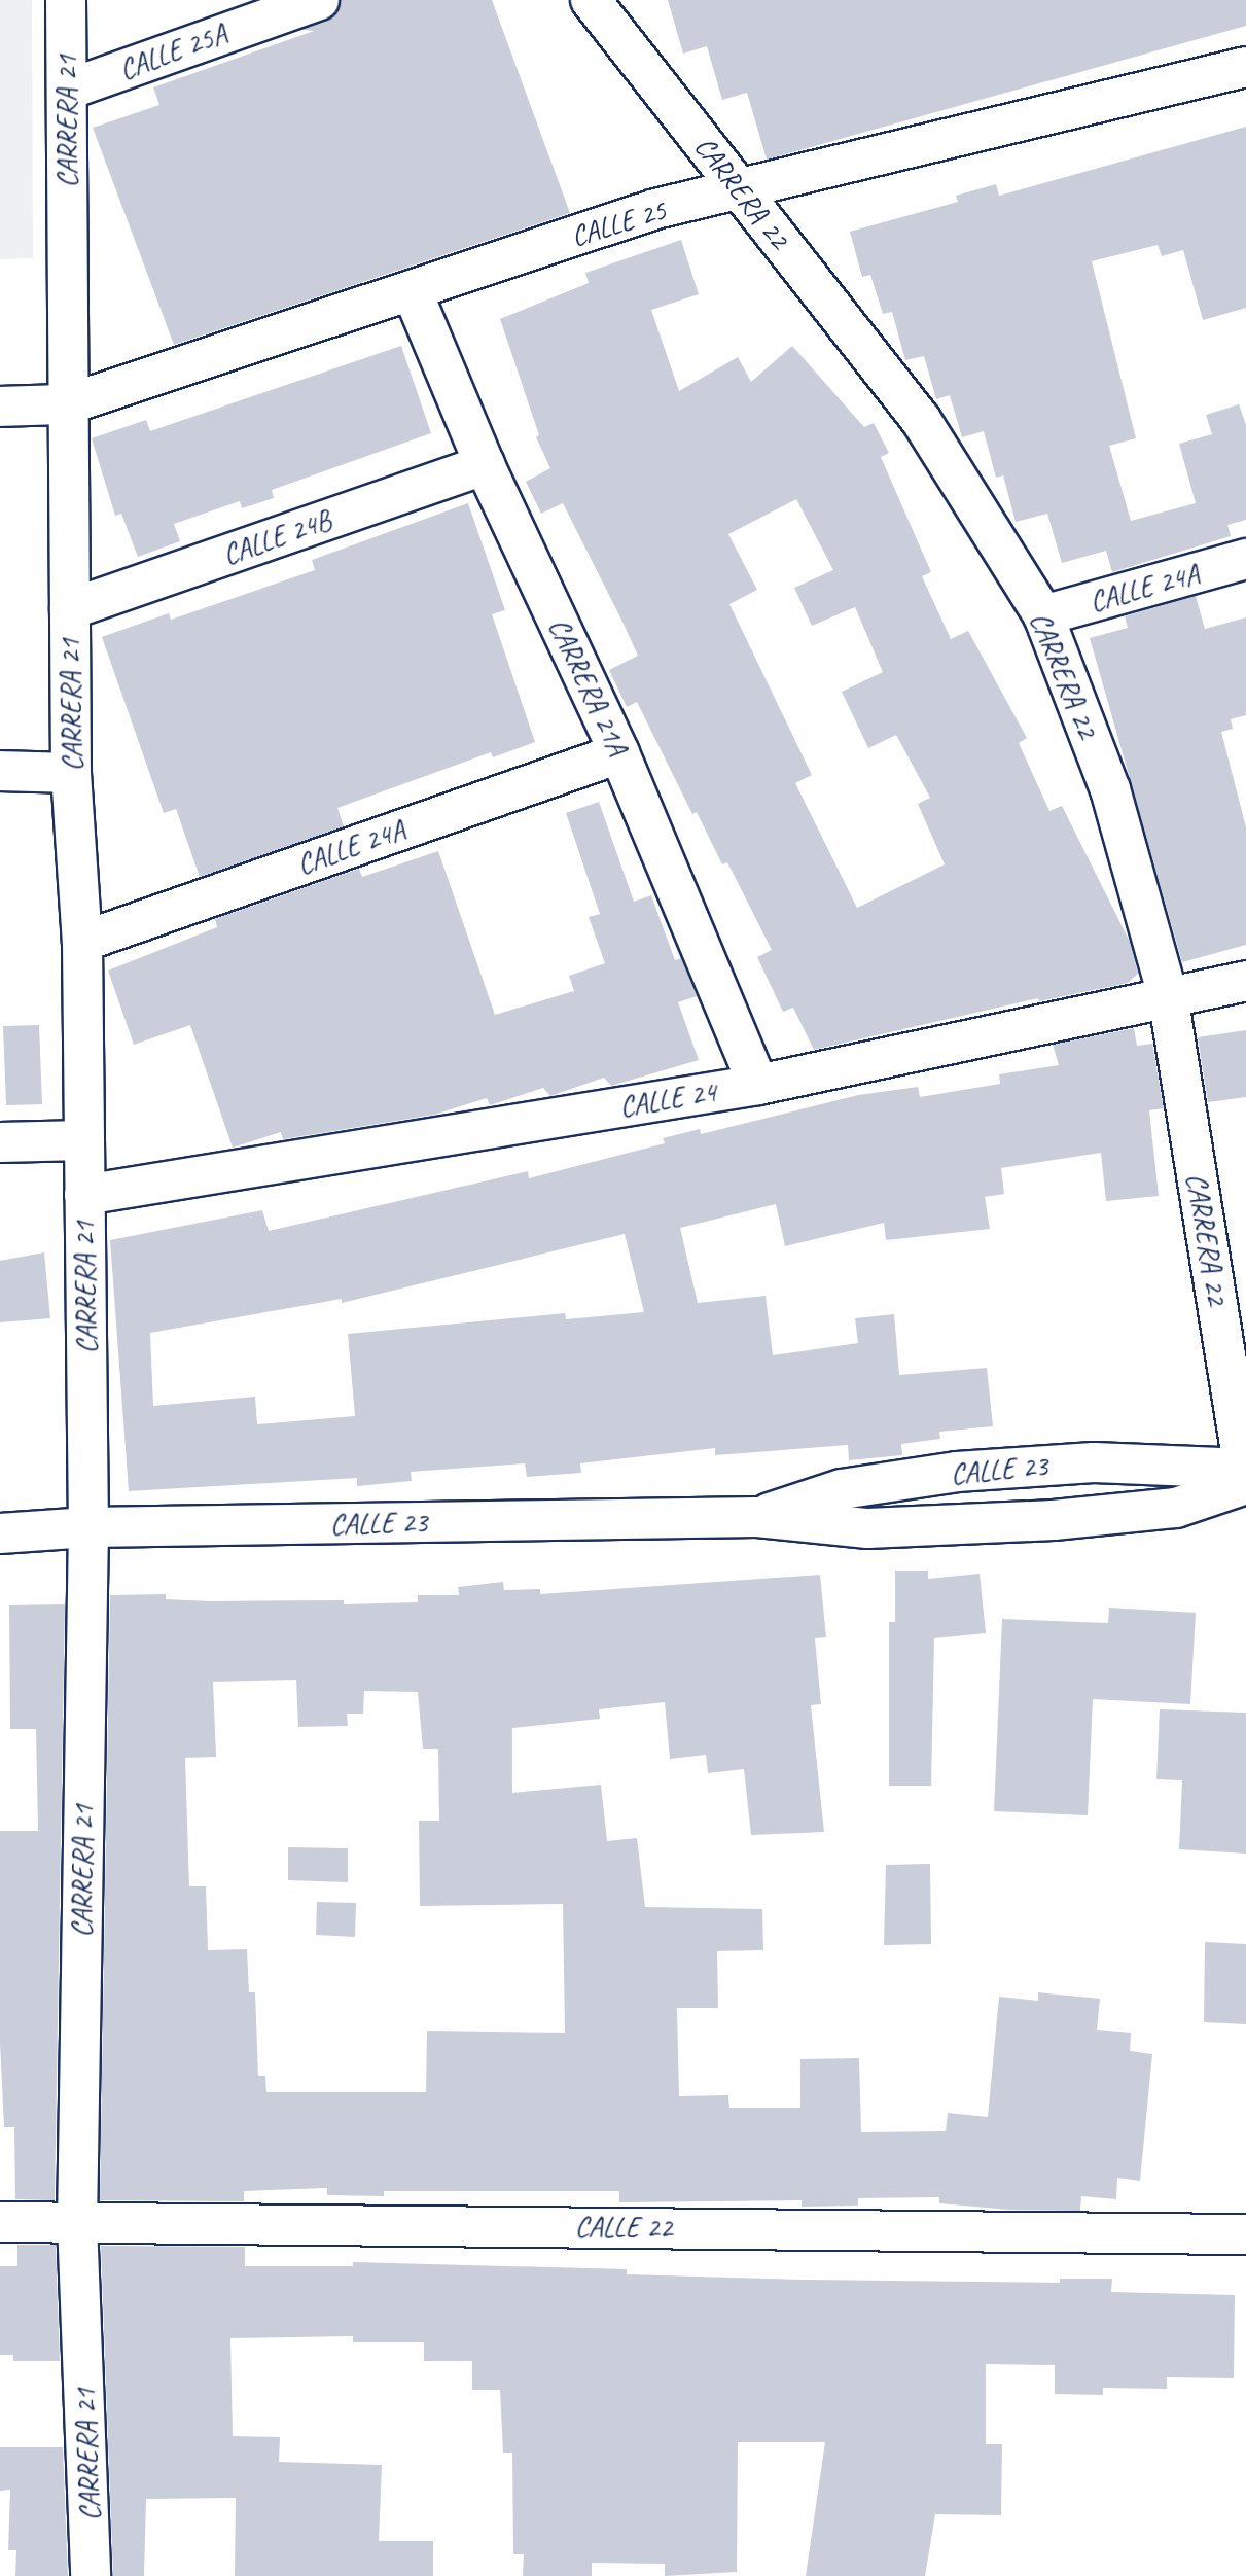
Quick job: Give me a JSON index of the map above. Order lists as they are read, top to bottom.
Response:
{
  "streets": {
    "street": [
      "CALLE 25A",
      "CARRERA 21",
      "CARRERA 22",
      "CALLE 25",
      "CALLE 24B",
      "CALLE 24A",
      "CARRERA 21A",
      "CALLE 24",
      "CALLE 23",
      "CALLE 22"
    ]
  },
  "crossings": [
    ["CALLE 25A", "CARRERA 21"],
    ["CARRERA 21", "CALLE 25"],
    ["CARRERA 21", "CALLE 24B"],
    ["CARRERA 21", "CALLE 24A"],
    ["CARRERA 21", "CALLE 24"],
    ["CARRERA 21", "CALLE 23"],
    ["CARRERA 21", "CALLE 22"],
    ["CARRERA 22", "CALLE 25"],
    ["CARRERA 22", "CALLE 24A"],
    ["CARRERA 22", "CALLE 24"],
    ["CARRERA 22", "CALLE 23"],
    ["CALLE 25", "CARRERA 21A"],
    ["CALLE 24B", "CARRERA 21A"],
    ["CALLE 24A", "CARRERA 21A"],
    ["CARRERA 21A", "CALLE 24"]
  ]
}
